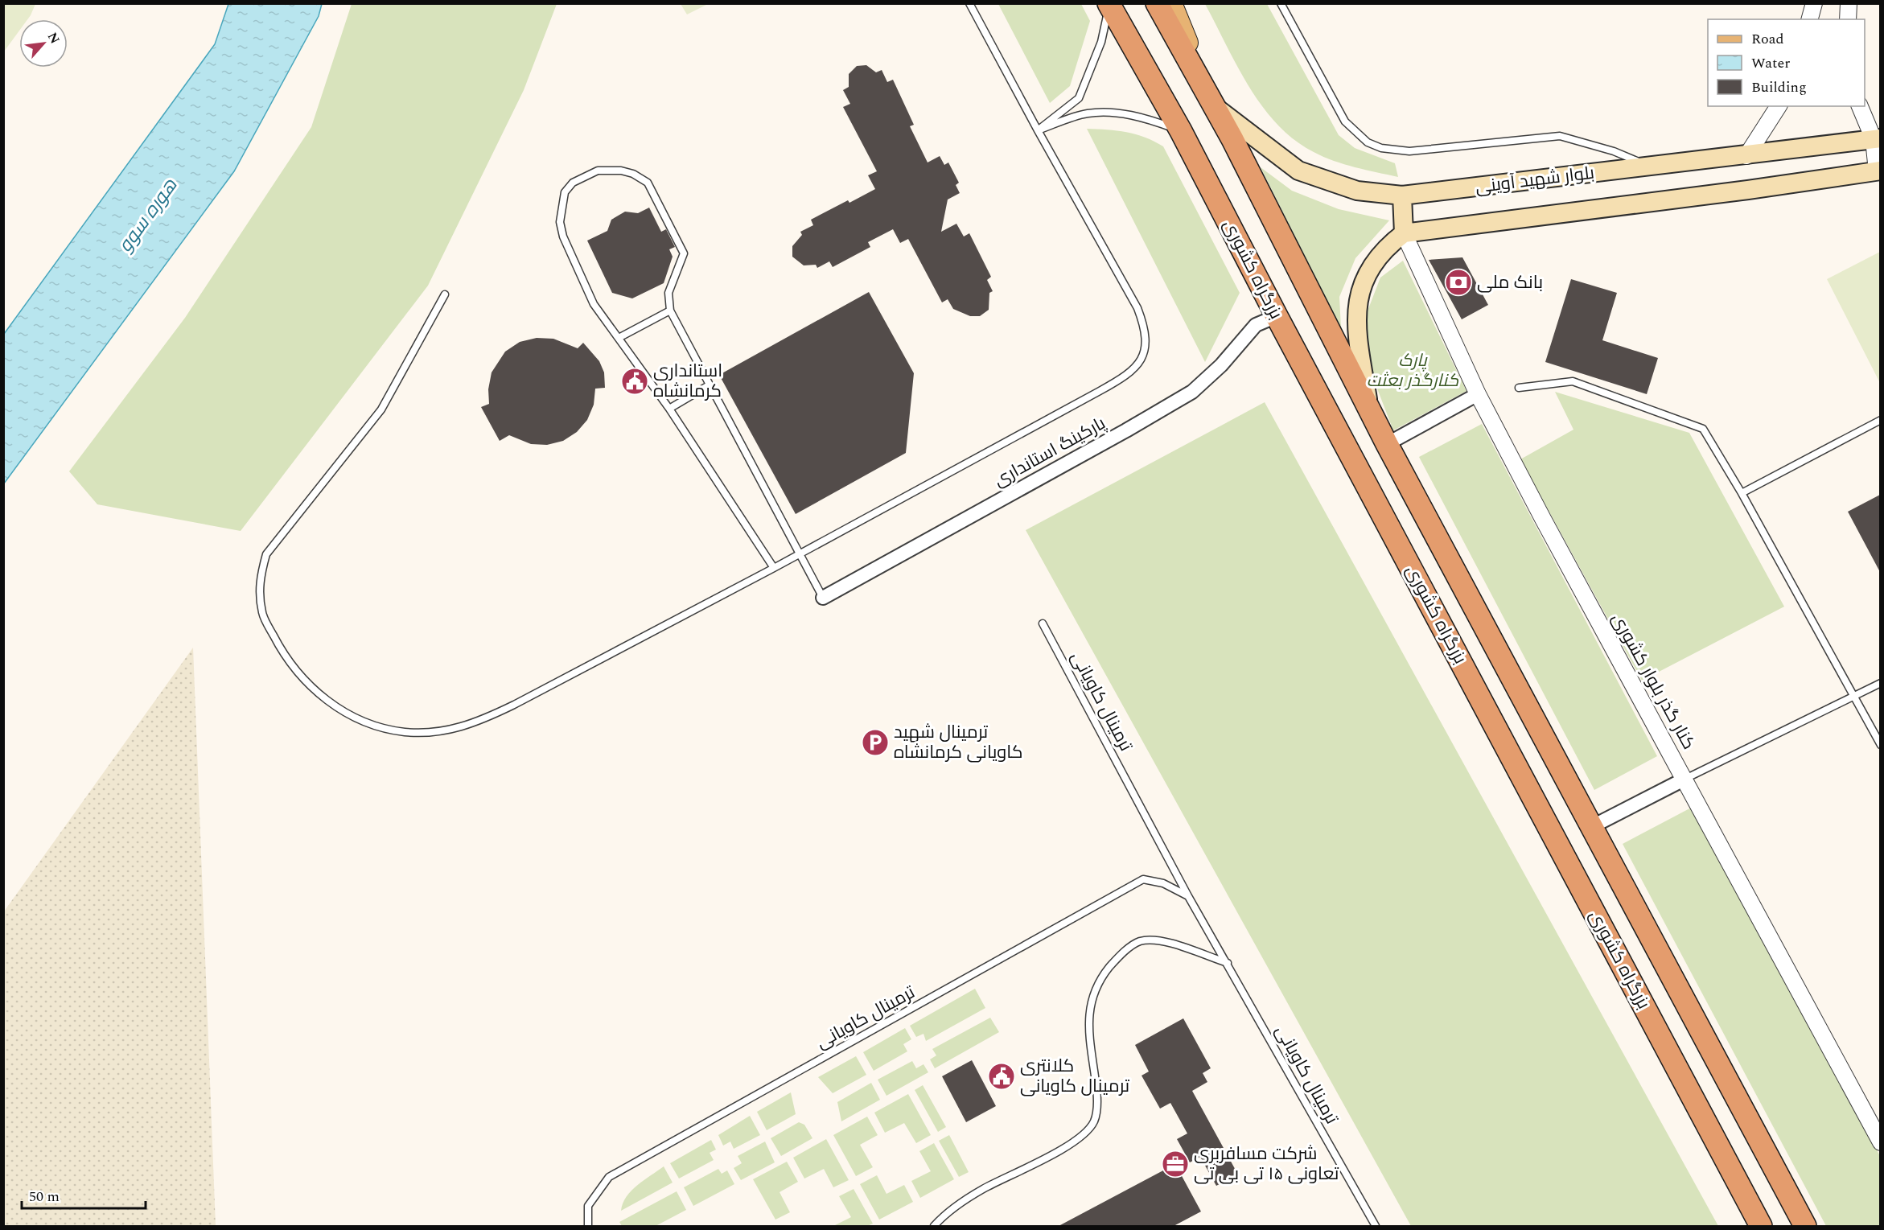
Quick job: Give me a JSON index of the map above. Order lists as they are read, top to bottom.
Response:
{
  "streets": {
    "highway": ["بزرگراه کشوری"],
    "main road": ["بلوار شهید آوینی"],
    "street": ["پارکینگ استانداری", "کنار گذر بلوار کشوری"],
    "lane": ["ترمینال کاویانی"]
  },
  "crossings": [
    ["بلوار شهید آوینی", "بزرگراه کشوری"],
    ["بلوار شهید آوینی", "کنار گذر بلوار کشوری"],
    ["بزرگراه کشوری", "پارکینگ استانداری"]
  ],
  "water": ["هوره سوو"],
  "parks": ["پارک کنارگذر بعثت"],
  "places": {
    "bank": ["بانک ملی"],
    "public building": ["استانداری کرمانشاه", "کلانتری ترمینال کاویانی"],
    "parking": ["ترمینال شهید کاویانی کرمانشاه"],
    "office": ["شرکت مسافربری تعاونی ۱۵ تی بی تی"]
  },
  "legend": ["Road", "Water", "Building"],
  "scale_bar": "50 m",
  "north": "top right"
}
